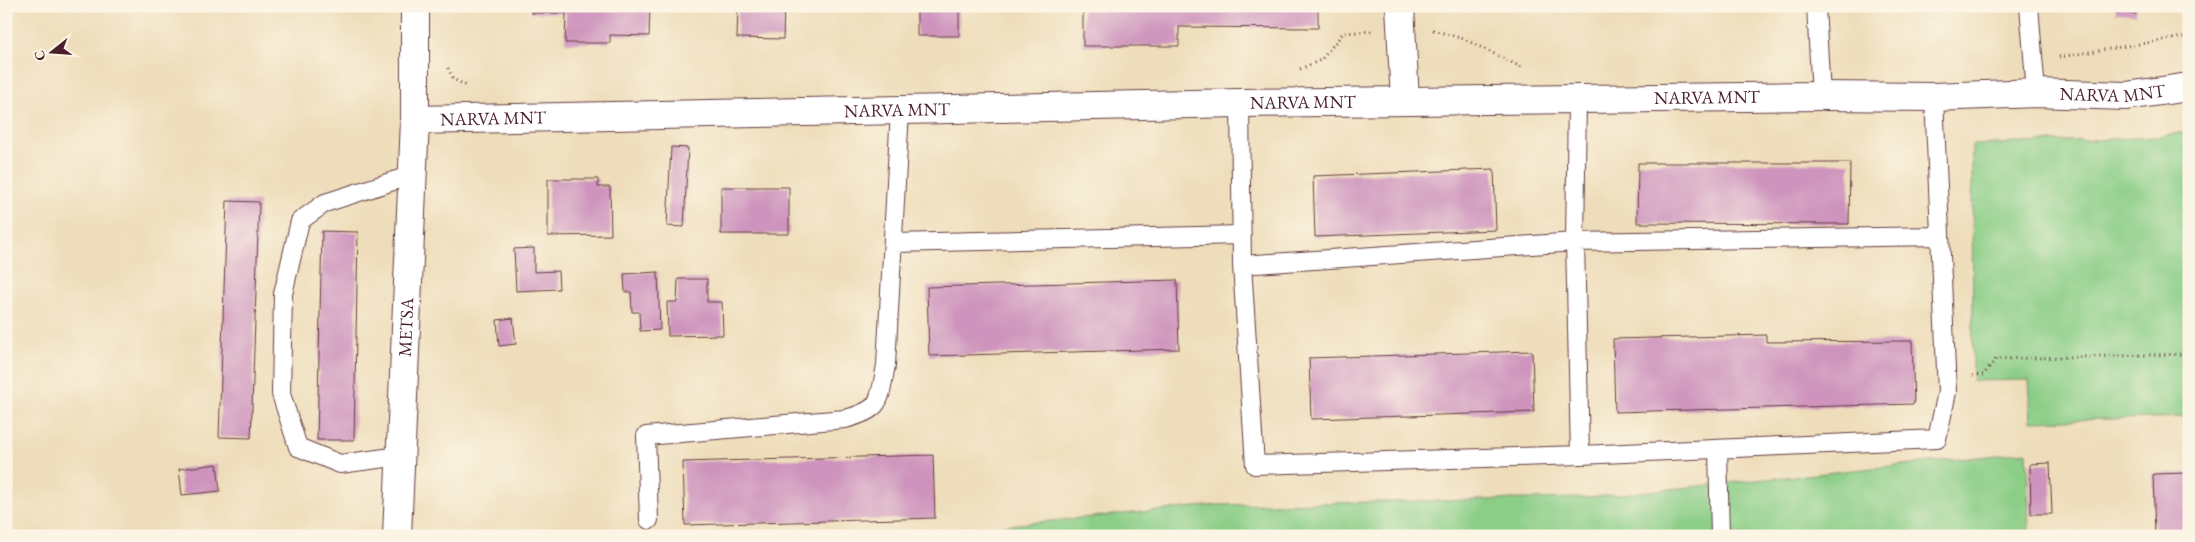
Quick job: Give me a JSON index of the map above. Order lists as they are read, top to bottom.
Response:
{
  "streets": {
    "street": ["NARVA MNT", "METSA"]
  },
  "crossings": [
    ["NARVA MNT", "METSA"]
  ],
  "north": "left"
}
